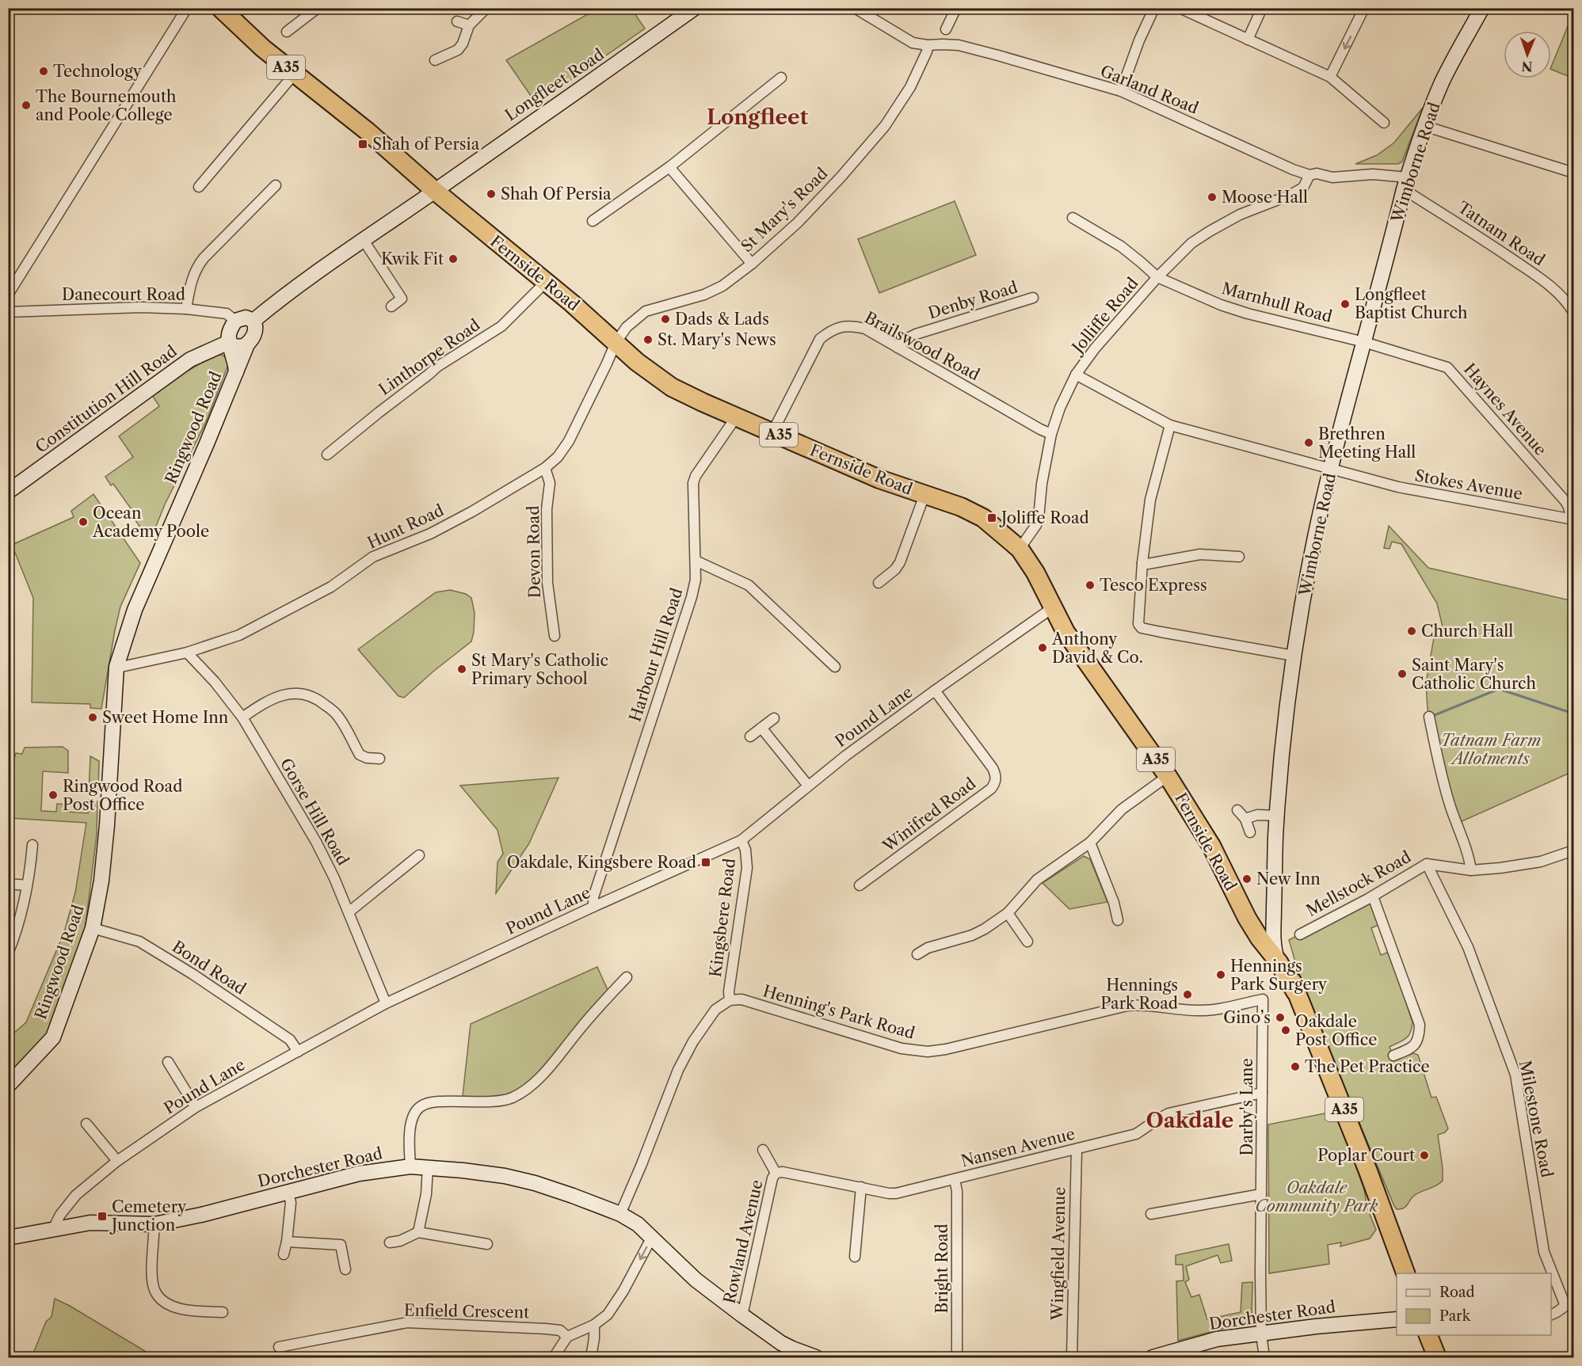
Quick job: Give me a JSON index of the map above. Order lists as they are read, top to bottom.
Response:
{
  "streets": {
    "highway": ["A35", "Wimborne Road", "Fernside Road"],
    "main road": [
      "Longfleet Road",
      "Constitution Hill Road",
      "Ringwood Road",
      "Dorchester Road"
    ],
    "street": [
      "Garland Road",
      "St Mary's Road",
      "Tatnam Road",
      "Danecourt Road",
      "Denby Road",
      "Marnhull Road",
      "Jolliffe Road",
      "Brailswood Road",
      "Linthorpe Road",
      "Haynes Avenue",
      "Stokes Avenue",
      "Hunt Road",
      "Devon Road",
      "Harbour Hill Road",
      "Pound Lane",
      "Gorse Hill Road",
      "Winifred Road",
      "Mellstock Road",
      "Kingsbere Road",
      "Bond Road",
      "Henning's Park Road",
      "Darby's Lane",
      "Milestone Road",
      "Nansen Avenue",
      "Rowland Avenue",
      "Wingfield Avenue",
      "Bright Road",
      "Enfield Crescent"
    ]
  },
  "crossings": [
    ["Longfleet Road", "Fernside Road"],
    ["Garland Road", "Wimborne Road"],
    ["Garland Road", "St Mary's Road"],
    ["Garland Road", "Tatnam Road"],
    ["Garland Road", "Jolliffe Road"],
    ["Wimborne Road", "Tatnam Road"],
    ["Wimborne Road", "Fernside Road"],
    ["Wimborne Road", "Marnhull Road"],
    ["Wimborne Road", "Haynes Avenue"],
    ["Wimborne Road", "Stokes Avenue"],
    ["St Mary's Road", "Fernside Road"],
    ["St Mary's Road", "Hunt Road"],
    ["Fernside Road", "Jolliffe Road"],
    ["Fernside Road", "Brailswood Road"],
    ["Fernside Road", "Linthorpe Road"],
    ["Fernside Road", "Hunt Road"],
    ["Fernside Road", "Harbour Hill Road"],
    ["Fernside Road", "Pound Lane"],
    ["Danecourt Road", "Constitution Hill Road"],
    ["Danecourt Road", "Ringwood Road"],
    ["Denby Road", "Brailswood Road"],
    ["Marnhull Road", "Jolliffe Road"],
    ["Marnhull Road", "Haynes Avenue"],
    ["Jolliffe Road", "Brailswood Road"],
    ["Jolliffe Road", "Stokes Avenue"],
    ["Constitution Hill Road", "Ringwood Road"],
    ["Haynes Avenue", "Stokes Avenue"],
    ["Ringwood Road", "Hunt Road"],
    ["Ringwood Road", "Bond Road"],
    ["Hunt Road", "Devon Road"],
    ["Hunt Road", "Gorse Hill Road"],
    ["Harbour Hill Road", "Pound Lane"],
    ["Pound Lane", "Gorse Hill Road"],
    ["Pound Lane", "Winifred Road"],
    ["Pound Lane", "Kingsbere Road"],
    ["Pound Lane", "Bond Road"],
    ["Pound Lane", "Dorchester Road"],
    ["Mellstock Road", "Milestone Road"],
    ["Kingsbere Road", "Henning's Park Road"],
    ["Henning's Park Road", "Darby's Lane"],
    ["Darby's Lane", "Nansen Avenue"],
    ["Darby's Lane", "Dorchester Road"],
    ["Nansen Avenue", "Rowland Avenue"],
    ["Nansen Avenue", "Wingfield Avenue"],
    ["Nansen Avenue", "Bright Road"],
    ["Dorchester Road", "Rowland Avenue"]
  ],
  "districts": ["Longfleet", "Oakdale"],
  "parks": ["Tatnam Farm Allotments", "Oakdale Community Park"],
  "places": {
    "other": [
      "Technology",
      "The Bournemouth and Poole College",
      "Shah Of Persia",
      "Moose Hall",
      "Kwik Fit",
      "Longfleet Baptist Church",
      "Dads & Lads",
      "St. Mary's News",
      "Brethren Meeting Hall",
      "Ocean Academy Poole",
      "Tesco Express",
      "Church Hall",
      "Anthony David & Co.",
      "St Mary's Catholic Primary School",
      "Saint Mary's Catholic Church",
      "Sweet Home Inn",
      "Ringwood Road Post Office",
      "New Inn",
      "Hennings Park Surgery",
      "Hennings Park Road",
      "Gino’s",
      "Oakdale Post Office",
      "The Pet Practice",
      "Poplar Court"
    ],
    "transit": [
      "Shah of Persia",
      "Joliffe Road",
      "Oakdale, Kingsbere Road",
      "Cemetery Junction"
    ]
  },
  "legend": ["Road", "Park"],
  "north": "bottom"
}
